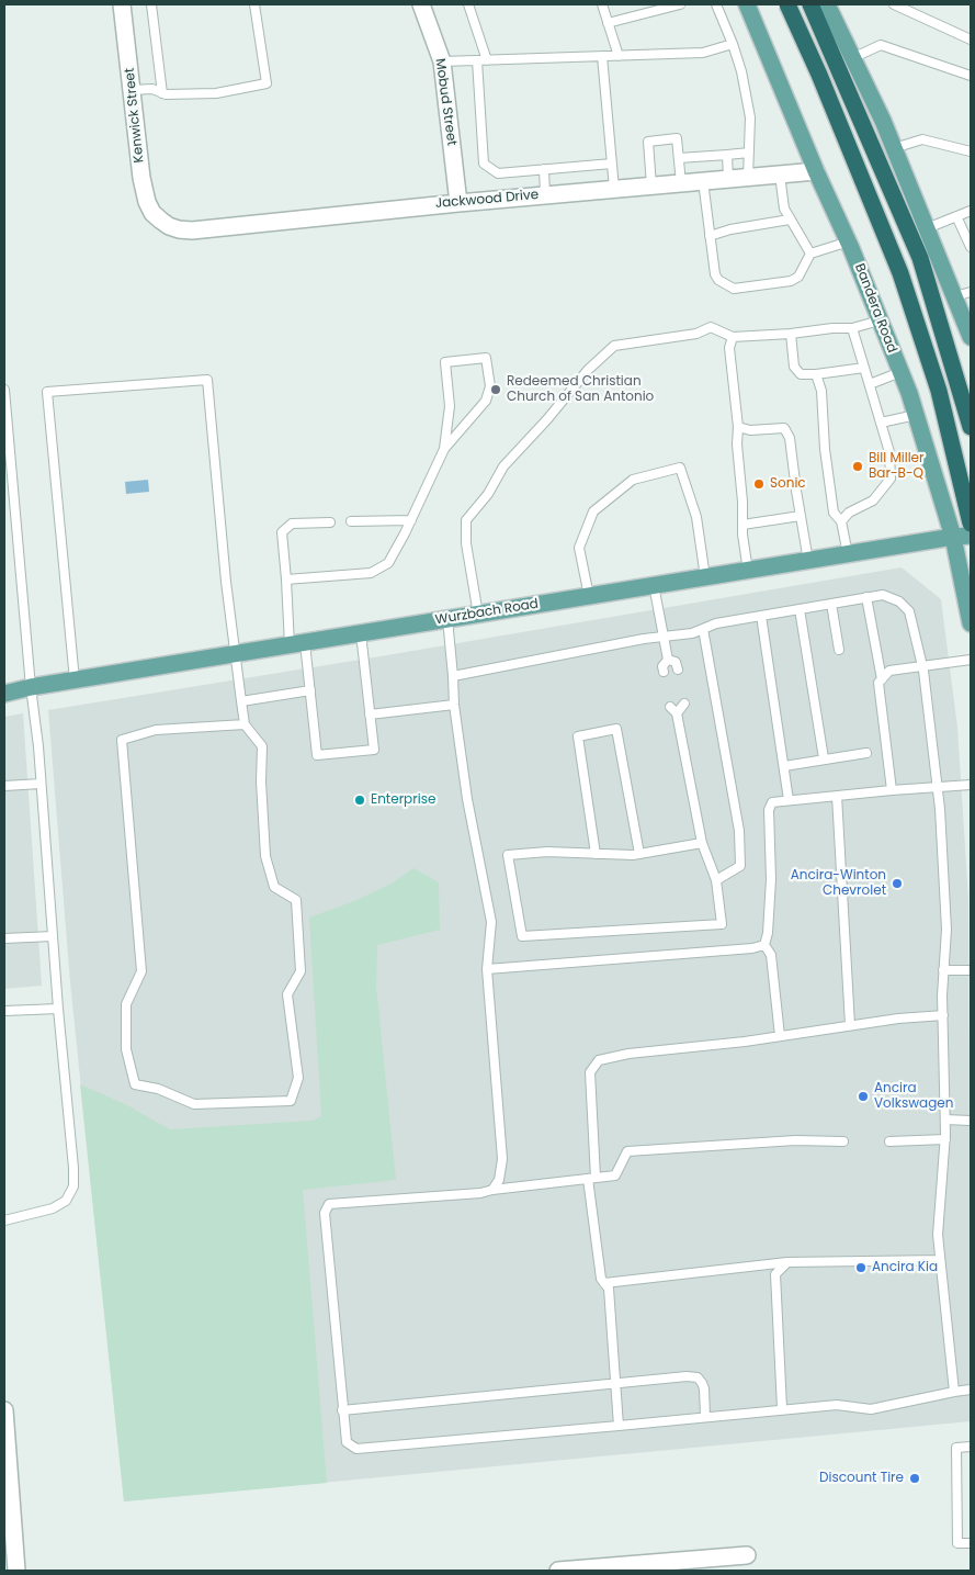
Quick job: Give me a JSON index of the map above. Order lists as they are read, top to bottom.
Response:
{
  "streets": {
    "main road": ["Bandera Road", "Wurzbach Road"],
    "street": ["Mobud Street", "Kenwick Street", "Jackwood Drive"]
  },
  "crossings": [
    ["Mobud Street", "Jackwood Drive"],
    ["Kenwick Street", "Jackwood Drive"],
    ["Jackwood Drive", "Bandera Road"],
    ["Bandera Road", "Wurzbach Road"]
  ],
  "places": [
    "Redeemed Christian Church of San Antonio",
    "Bill Miller Bar-B-Q",
    "Sonic",
    "Enterprise",
    "Ancira-Winton Chevrolet",
    "Ancira Volkswagen",
    "Ancira Kia",
    "Discount Tire"
  ]
}
